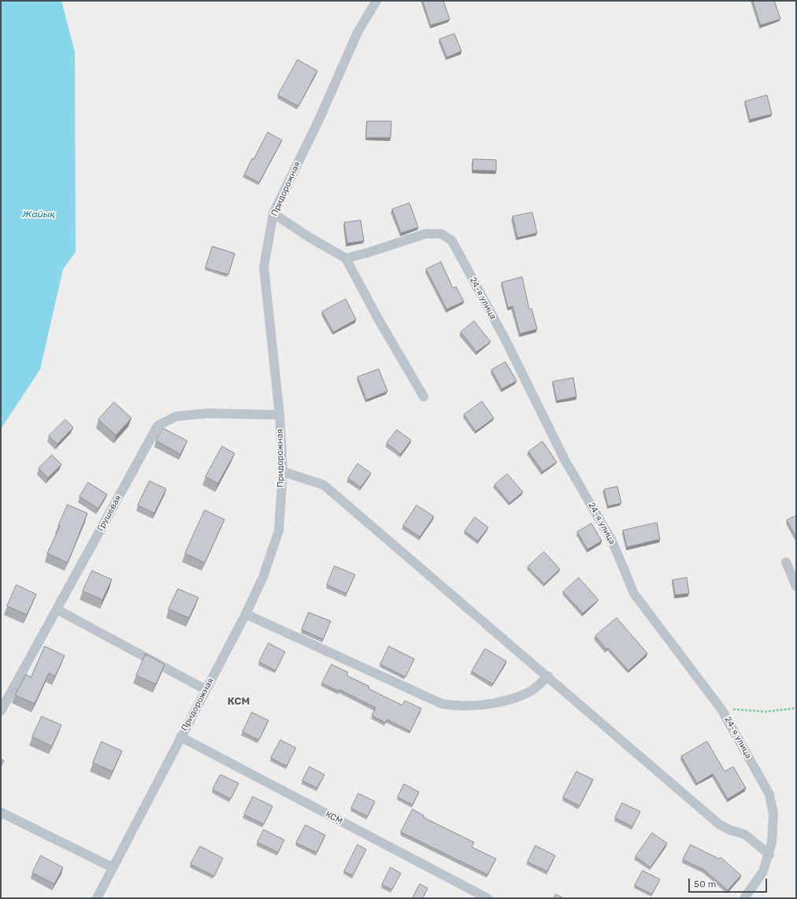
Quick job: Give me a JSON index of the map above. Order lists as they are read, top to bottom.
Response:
{
  "streets": {
    "street": [
      "Придорожная",
      "24-я улица",
      "Грушевая",
      "КСМ"
    ]
  },
  "crossings": [
    ["Придорожная", "Грушевая"],
    ["Придорожная", "КСМ"]
  ],
  "districts": ["КСМ"],
  "water": ["Жайық"],
  "scale_bar": "50 m"
}
